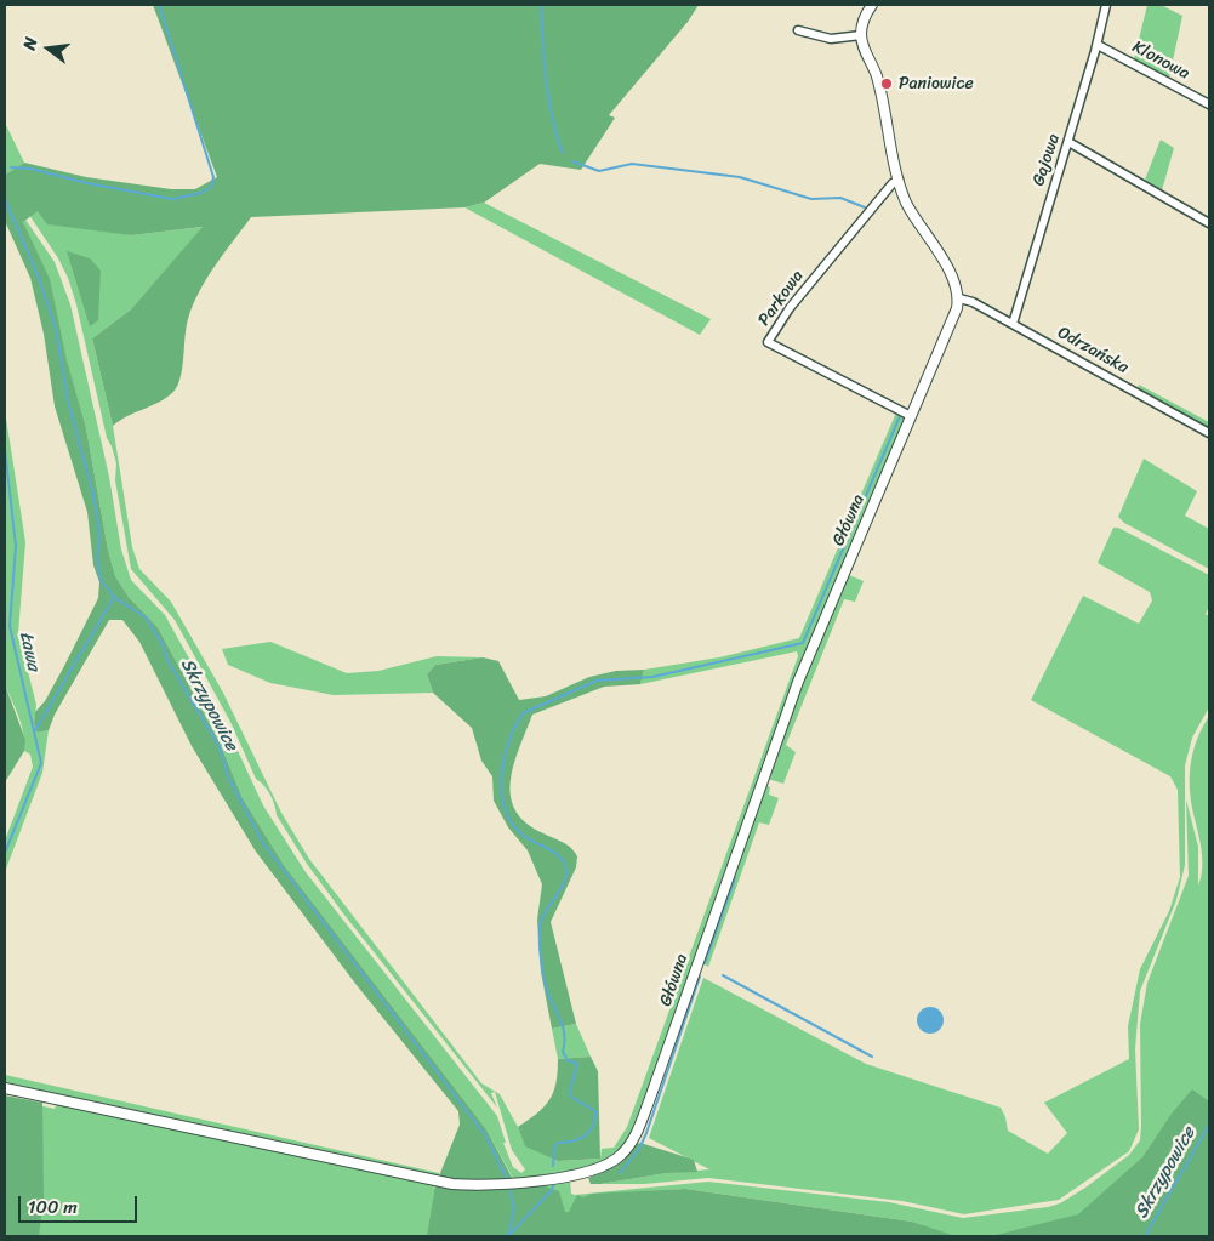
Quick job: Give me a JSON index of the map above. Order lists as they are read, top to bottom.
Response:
{
  "streets": {
    "street": [
      "Klonowa",
      "Gajowa",
      "Parkowa",
      "Odrzańska",
      "Główna"
    ]
  },
  "crossings": [
    ["Klonowa", "Gajowa"],
    ["Gajowa", "Odrzańska"],
    ["Parkowa", "Główna"],
    ["Odrzańska", "Główna"]
  ],
  "water": ["Ława", "Skrzypowice"],
  "places": ["Paniowice"],
  "scale_bar": "100 m",
  "north": "left"
}
